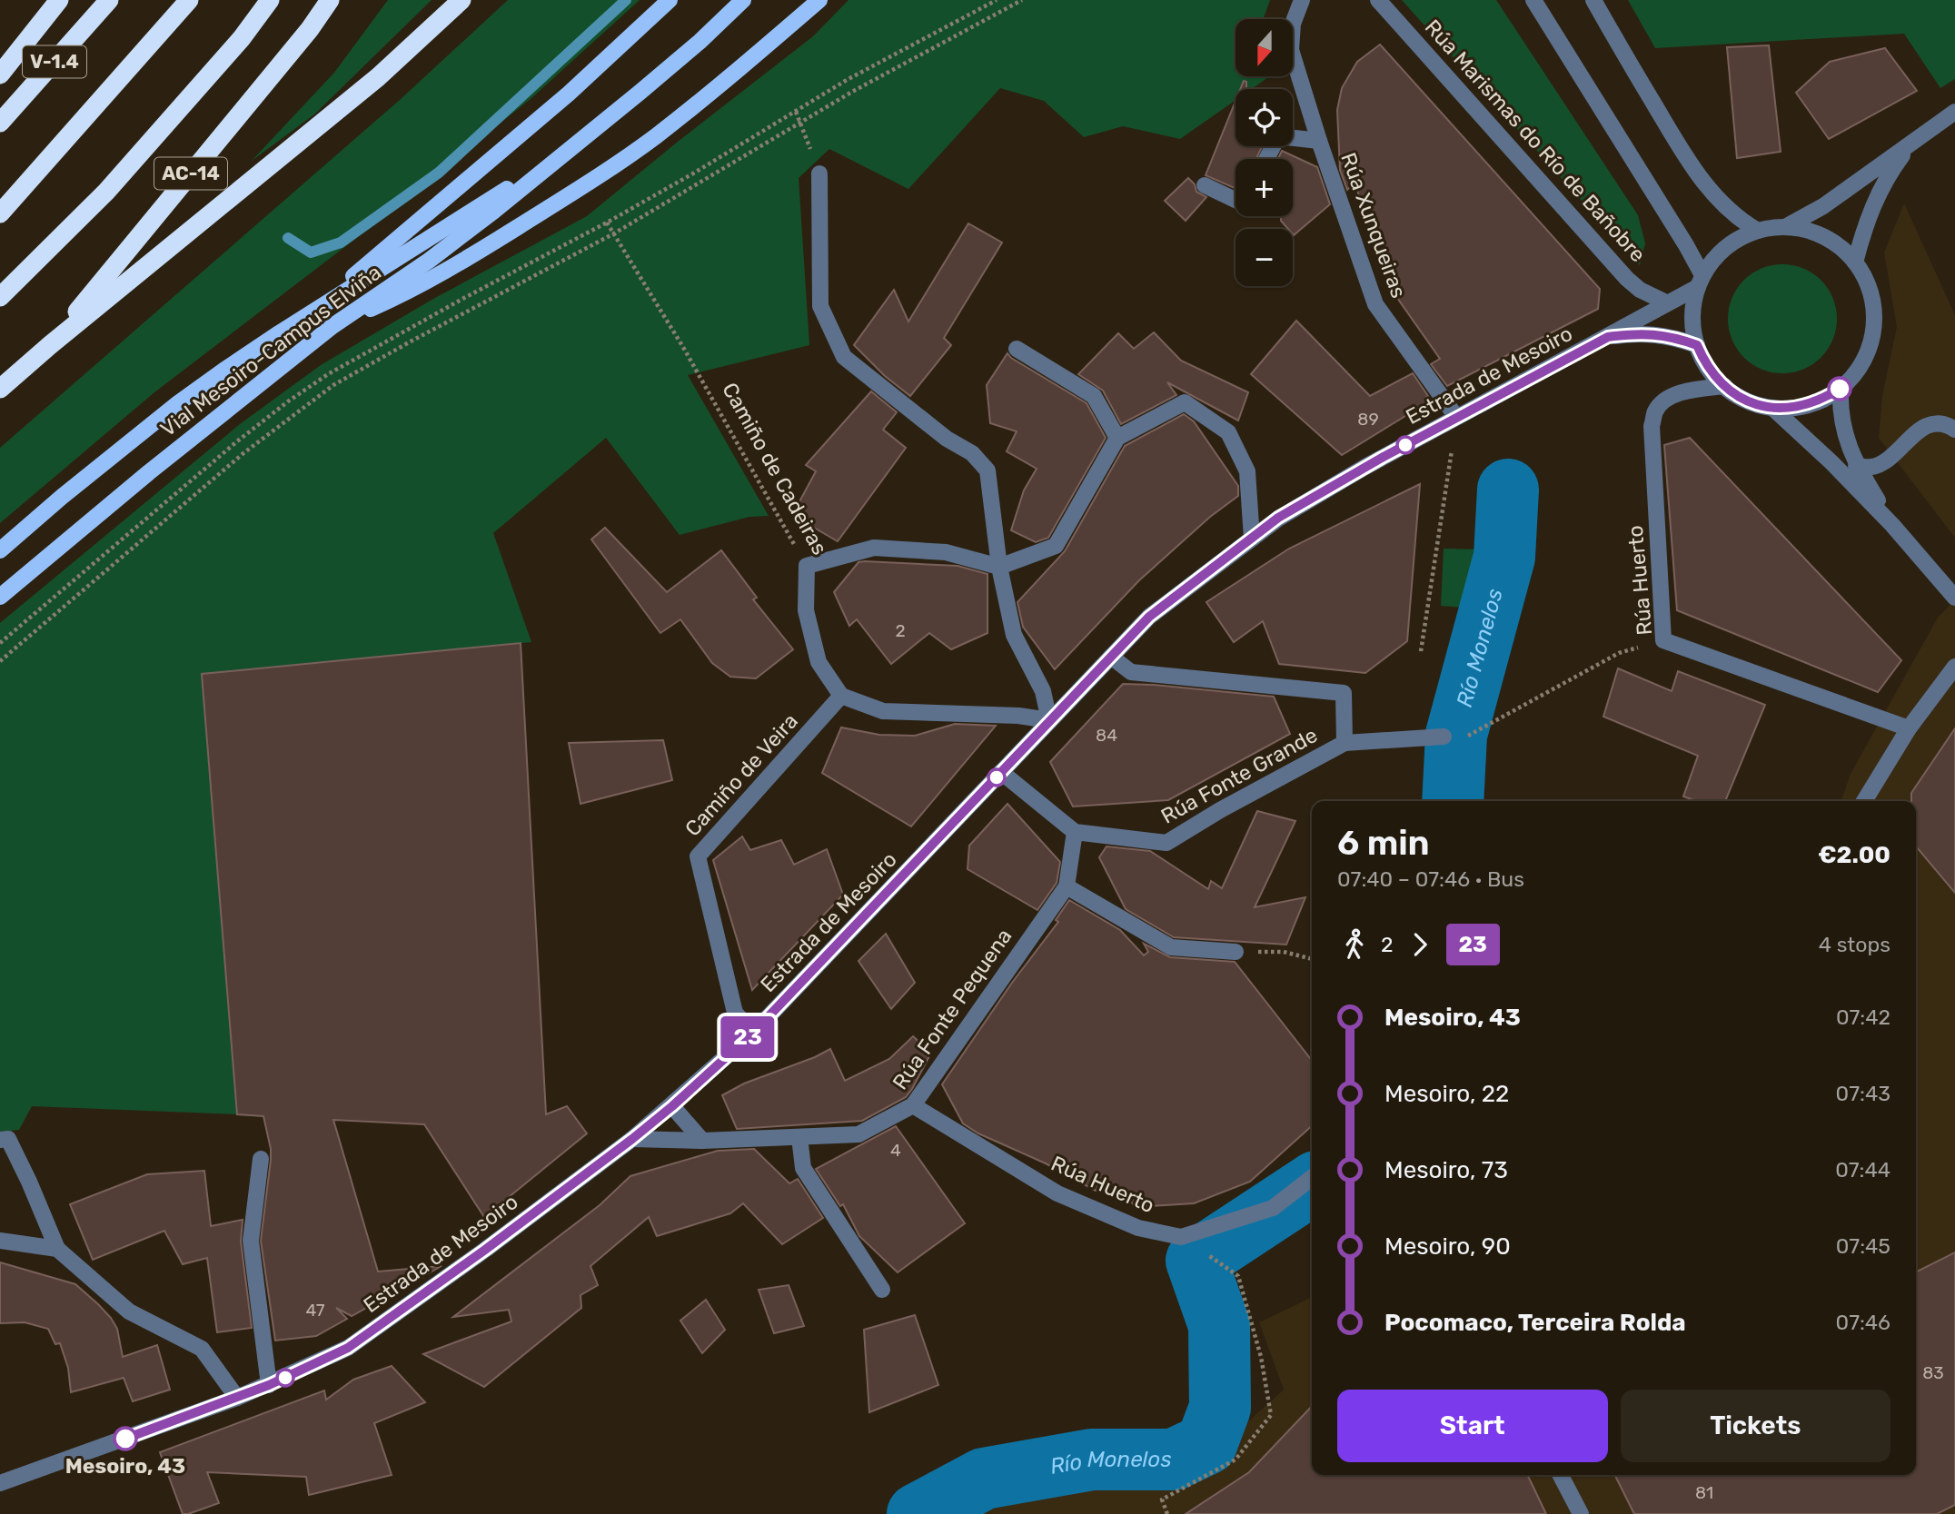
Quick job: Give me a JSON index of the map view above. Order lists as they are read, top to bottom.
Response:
{
  "streets": {
    "highway": ["V-1.4", "AC-14"],
    "main road": ["Vial Mesoiro-Campus Elviña"],
    "street": [
      "Rúa Marismas do Río de Bañobre",
      "Rúa Xunqueiras",
      "Estrada de Mesoiro",
      "Camiño de Cadeiras",
      "Rúa Huerto",
      "Camiño de Veira",
      "Rúa Fonte Grande",
      "Rúa Fonte Pequena"
    ]
  },
  "crossings": [
    ["Rúa Marismas do Río de Bañobre", "Estrada de Mesoiro"],
    ["Rúa Xunqueiras", "Estrada de Mesoiro"],
    ["Estrada de Mesoiro", "Rúa Huerto"],
    ["Estrada de Mesoiro", "Camiño de Veira"],
    ["Estrada de Mesoiro", "Rúa Fonte Grande"],
    ["Estrada de Mesoiro", "Rúa Fonte Pequena"],
    ["Camiño de Cadeiras", "Camiño de Veira"],
    ["Rúa Huerto", "Rúa Fonte Pequena"],
    ["Rúa Fonte Grande", "Rúa Fonte Pequena"]
  ],
  "water": ["Río Monelos"],
  "places": ["Mesoiro, 43"],
  "lines": ["bus line 23"],
  "house_numbers": [
    "89",
    "2",
    "84",
    "4",
    "47",
    "83",
    "81"
  ],
  "north": "bottom",
  "page": {
    "on_map": "23",
    "map_buttons": ["+", "−"],
    "heading": ["6 min", "07:40 – 07:46 · Bus", "€2.00"],
    "legs": ["2", "23", "4 stops"],
    "list": [
      {
        "name": "Mesoiro, 43",
        "value": "07:42"
      },
      {
        "name": "Mesoiro, 22",
        "value": "07:43"
      },
      {
        "name": "Mesoiro, 73",
        "value": "07:44"
      },
      {
        "name": "Mesoiro, 90",
        "value": "07:45"
      },
      {
        "name": "Pocomaco, Terceira Rolda",
        "value": "07:46"
      }
    ],
    "buttons": ["Start", "Tickets"]
  }
}
